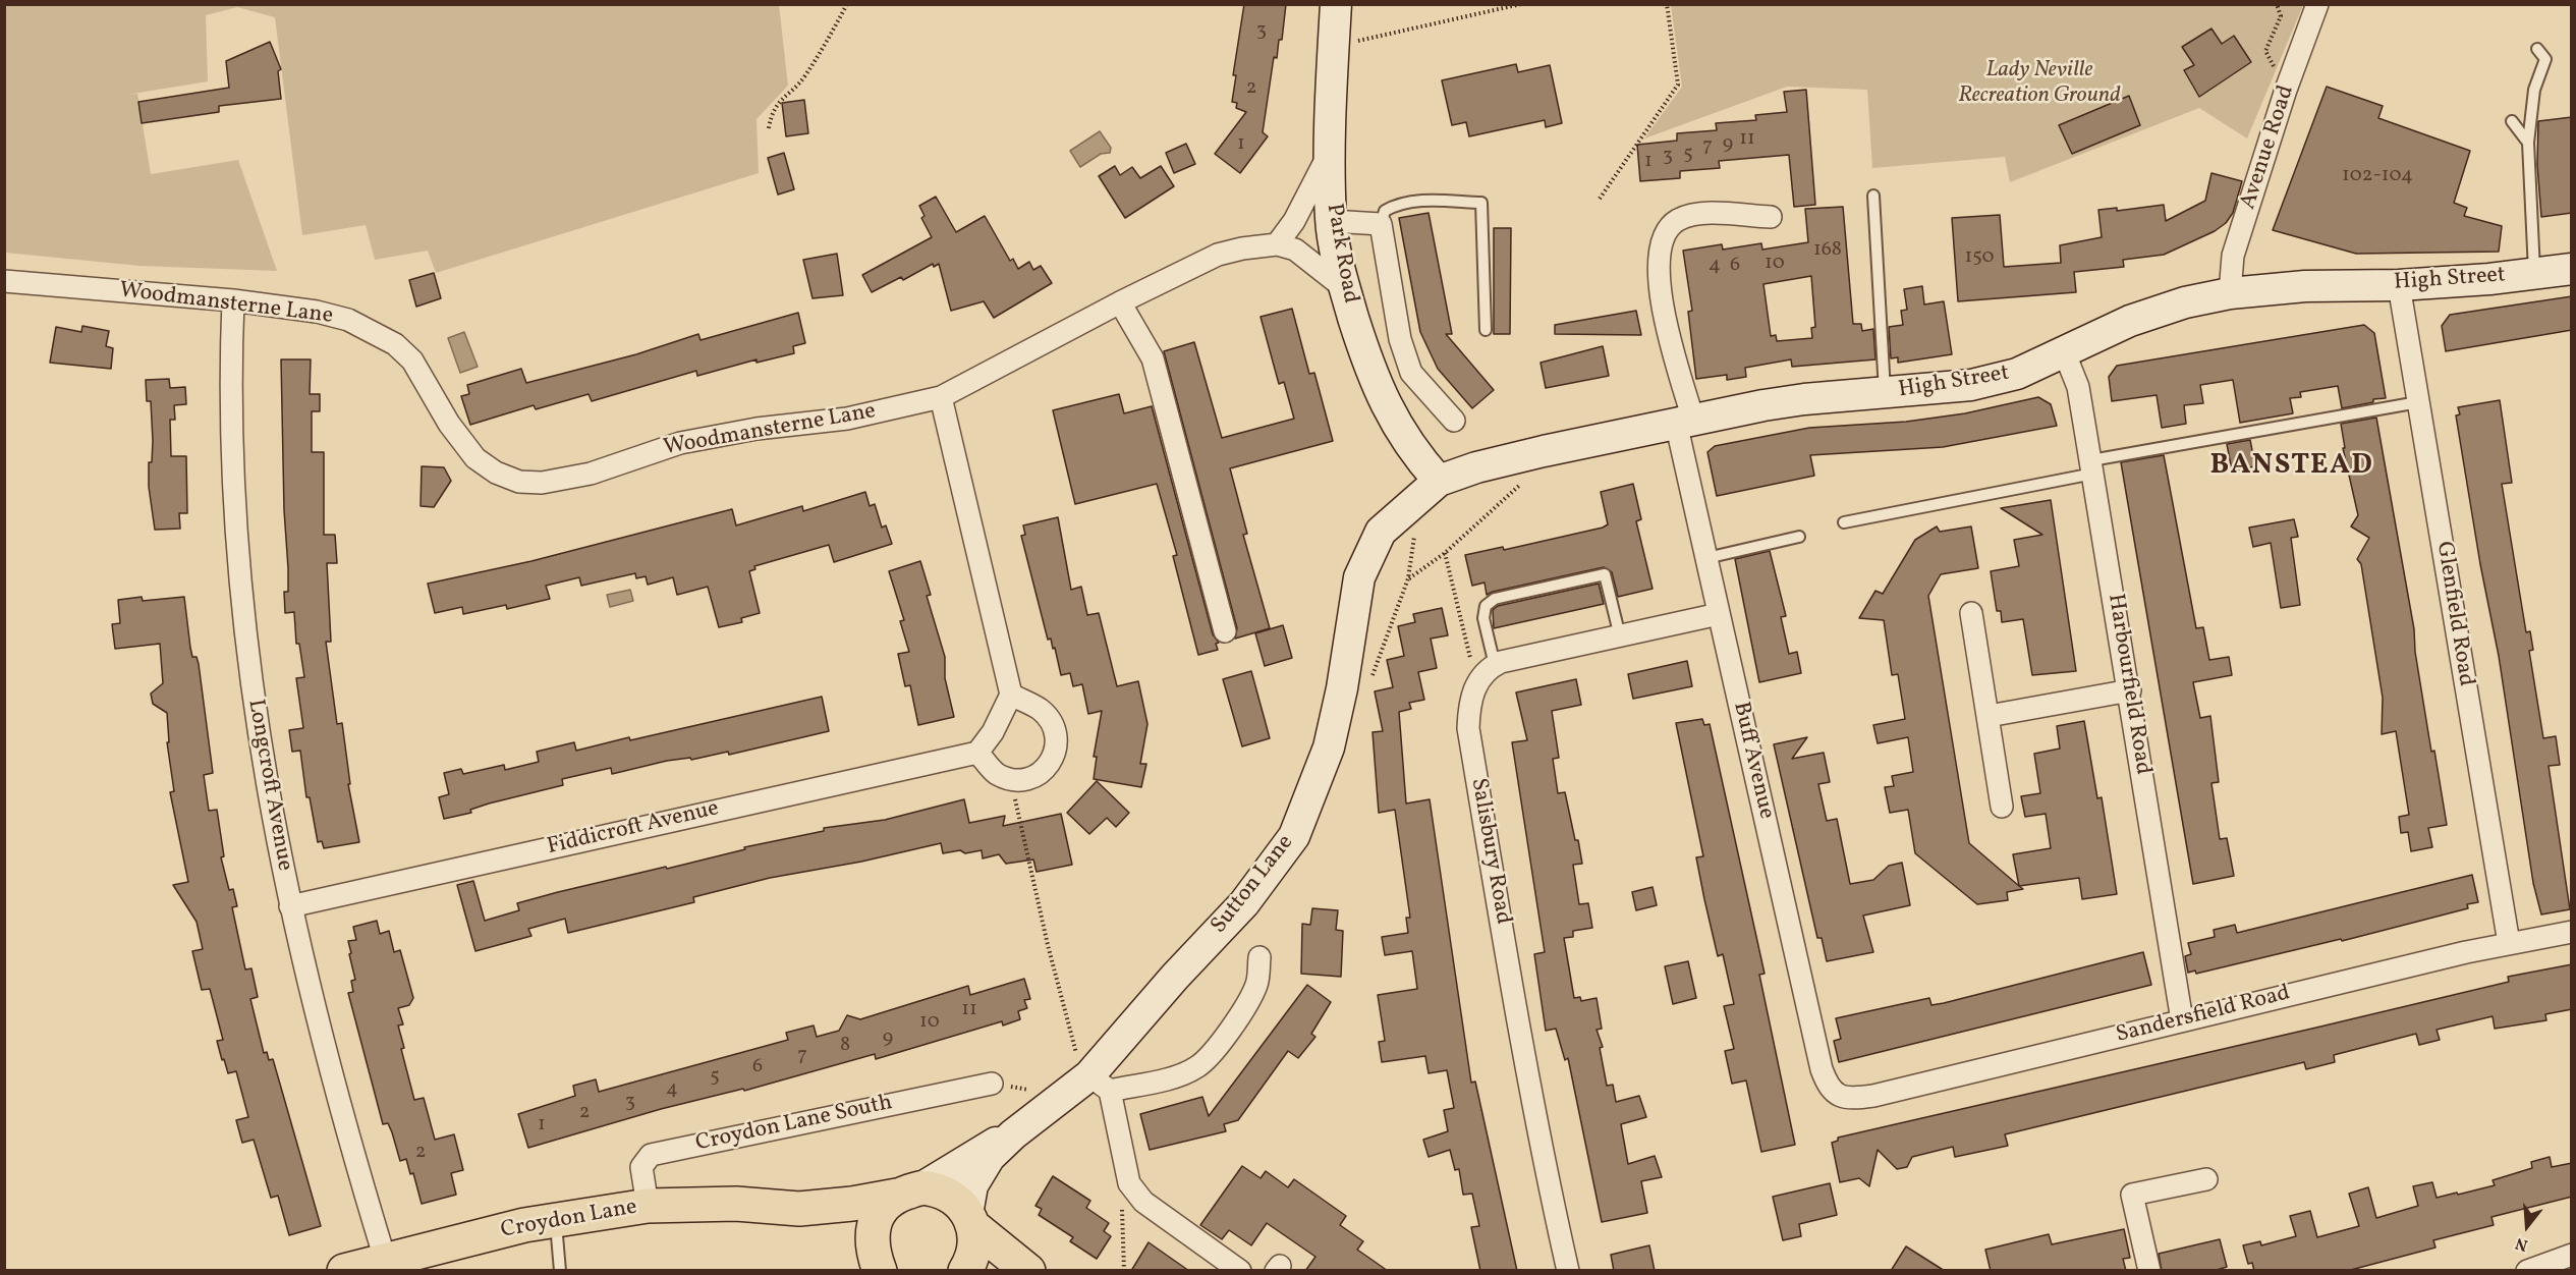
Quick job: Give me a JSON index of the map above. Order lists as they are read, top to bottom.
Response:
{
  "streets": {
    "main road": [
      "Park Road",
      "High Street",
      "Sutton Lane",
      "Croydon Lane"
    ],
    "street": [
      "Avenue Road",
      "Woodmansterne Lane",
      "Glenfield Road",
      "Harbourfield Road",
      "Buff Avenue",
      "Longcroft Avenue",
      "Fiddicroft Avenue",
      "Salisbury Road",
      "Sandersfield Road",
      "Croydon Lane South"
    ]
  },
  "crossings": [
    ["Avenue Road", "High Street"],
    ["Park Road", "High Street"],
    ["Park Road", "Woodmansterne Lane"],
    ["Park Road", "Sutton Lane"],
    ["High Street", "Glenfield Road"],
    ["High Street", "Harbourfield Road"],
    ["High Street", "Buff Avenue"],
    ["High Street", "Sutton Lane"],
    ["Woodmansterne Lane", "Longcroft Avenue"],
    ["Glenfield Road", "Sandersfield Road"],
    ["Harbourfield Road", "Sandersfield Road"],
    ["Buff Avenue", "Sandersfield Road"],
    ["Longcroft Avenue", "Fiddicroft Avenue"],
    ["Longcroft Avenue", "Croydon Lane"],
    ["Sutton Lane", "Croydon Lane"],
    ["Croydon Lane South", "Croydon Lane"]
  ],
  "districts": ["BANSTEAD"],
  "parks": ["Lady Neville Recreation Ground"],
  "house_numbers": [
    "3",
    "2",
    "11",
    "1",
    "9",
    "7",
    "5",
    "3",
    "1",
    "102-104",
    "168",
    "150",
    "10",
    "4",
    "6",
    "11",
    "10",
    "9",
    "8",
    "7",
    "6",
    "5",
    "4",
    "3",
    "2",
    "1",
    "2"
  ],
  "north": "bottom"
}
